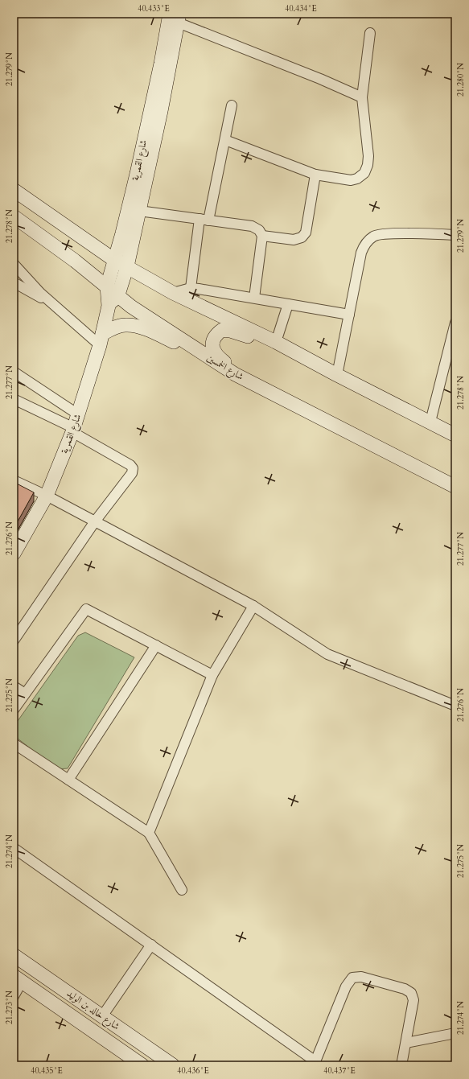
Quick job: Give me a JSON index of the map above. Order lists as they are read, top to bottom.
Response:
{
  "streets": {
    "street": ["شارع القمرية", "شارع الخمسين", "شارع خالد بن الوليد"]
  },
  "crossings": [
    ["شارع القمرية", "شارع الخمسين"]
  ],
  "coordinates": [
    "40.433°E",
    "40.434°E",
    "21.279°N",
    "21.280°N",
    "21.278°N",
    "21.277°N",
    "21.276°N",
    "21.275°N",
    "21.274°N",
    "21.273°N",
    "40.435°E",
    "40.436°E",
    "40.437°E"
  ]
}
